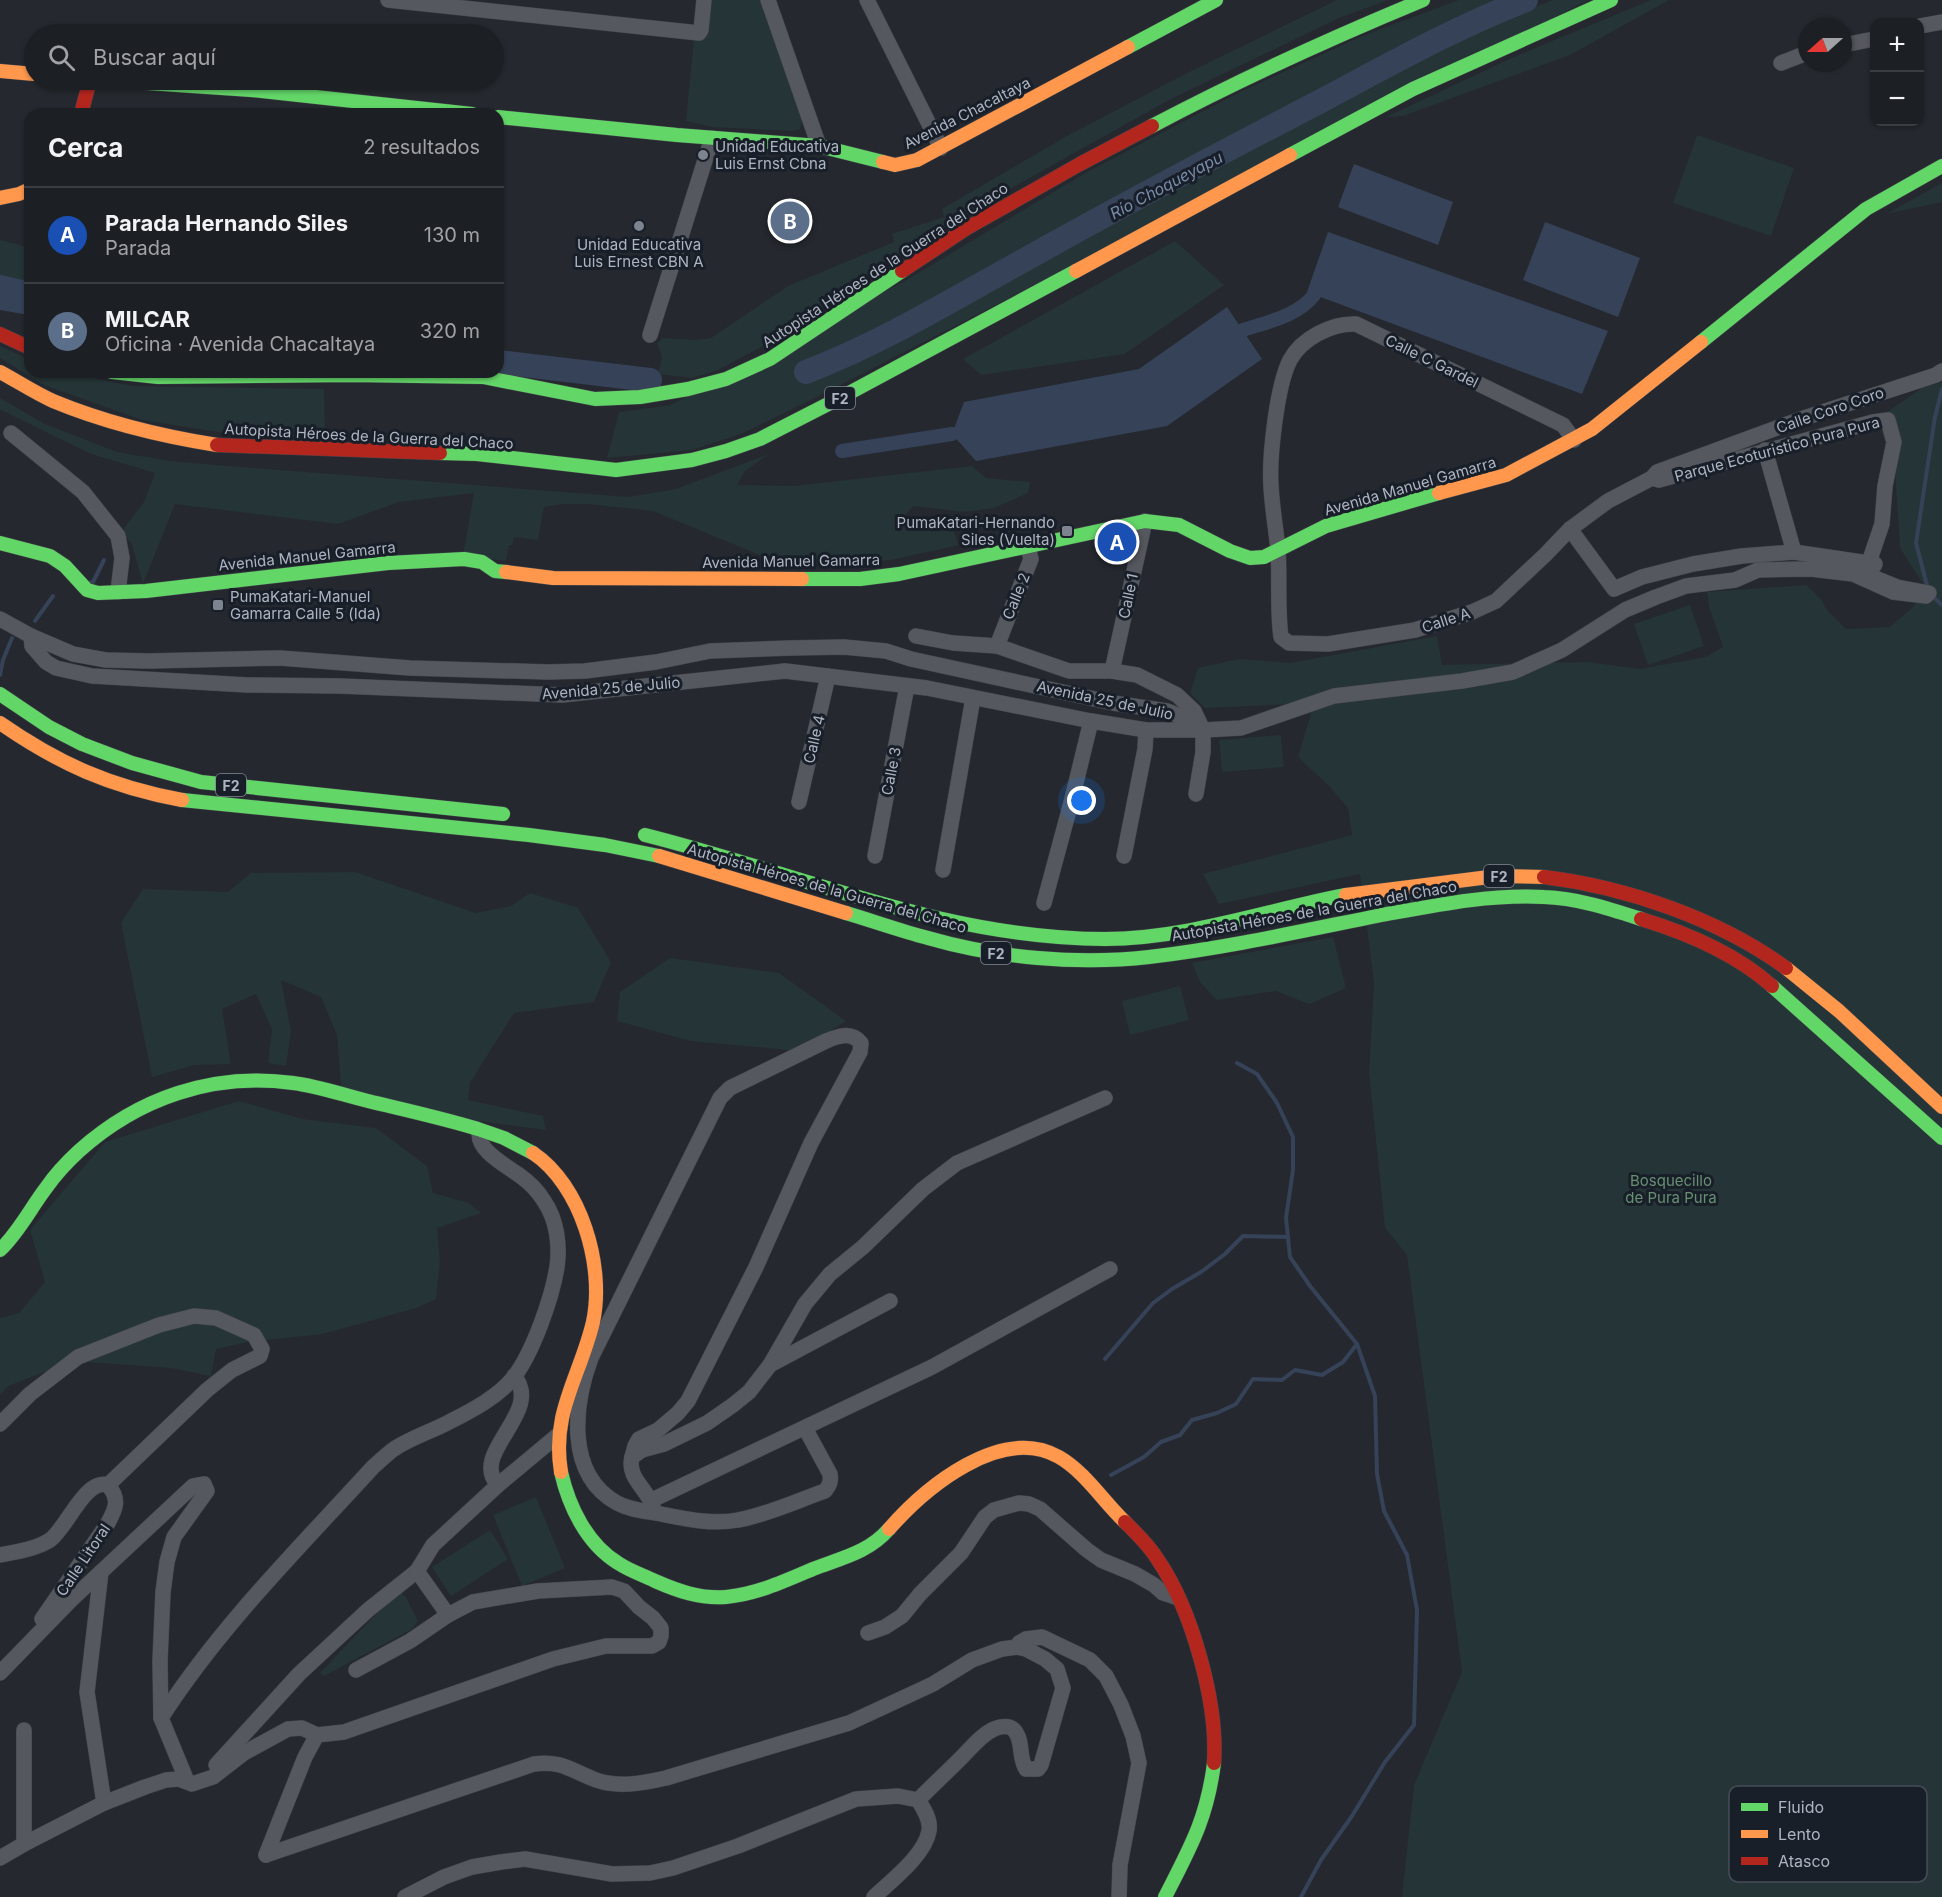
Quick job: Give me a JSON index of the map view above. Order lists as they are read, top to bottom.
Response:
{
  "streets": {
    "main road": [
      "Avenida Chacaltaya",
      "Autopista Héroes de la Guerra del Chaco",
      "F2",
      "Avenida Manuel Gamarra"
    ],
    "street": [
      "Calle C Gardel",
      "Calle Coro Coro",
      "Parque Ecoturistico Pura Pura",
      "Calle 2",
      "Calle 1",
      "Calle A",
      "Avenida 25 de Julio",
      "Calle 4",
      "Calle 3",
      "Calle Litoral"
    ]
  },
  "crossings": [
    ["Calle C Gardel", "Avenida Manuel Gamarra"],
    ["Calle C Gardel", "Calle A"],
    ["Calle Coro Coro", "Parque Ecoturistico Pura Pura"],
    ["Calle Coro Coro", "Calle A"],
    ["Parque Ecoturistico Pura Pura", "Calle A"],
    ["Avenida Manuel Gamarra", "Calle 2"],
    ["Avenida Manuel Gamarra", "Calle 1"],
    ["Avenida Manuel Gamarra", "Calle A"],
    ["Avenida 25 de Julio", "Calle 4"],
    ["Avenida 25 de Julio", "Calle 3"]
  ],
  "water": ["Río Choqueyapu"],
  "parks": ["Bosquecillo de Pura Pura"],
  "places": {
    "other": ["Unidad Educativa Luis Ernst Cbna", "Unidad Educativa Luis Ernest CBN A"],
    "transit": ["PumaKatari-Hernando Siles (Vuelta)", "PumaKatari-Manuel Gamarra Calle 5 (Ida)"]
  },
  "legend": ["Fluido", "Lento", "Atasco"],
  "north": "left",
  "page": {
    "map_buttons": ["+", "−"],
    "search": "Buscar aquí",
    "heading": ["Cerca", "2 resultados"],
    "list": [
      {
        "mark": "A",
        "name": "Parada Hernando Siles",
        "note": "Parada",
        "value": "130 m"
      },
      {
        "mark": "B",
        "name": "MILCAR",
        "note": "Oficina · Avenida Chacaltaya",
        "value": "320 m"
      }
    ],
    "pins": ["B", "A"]
  }
}
